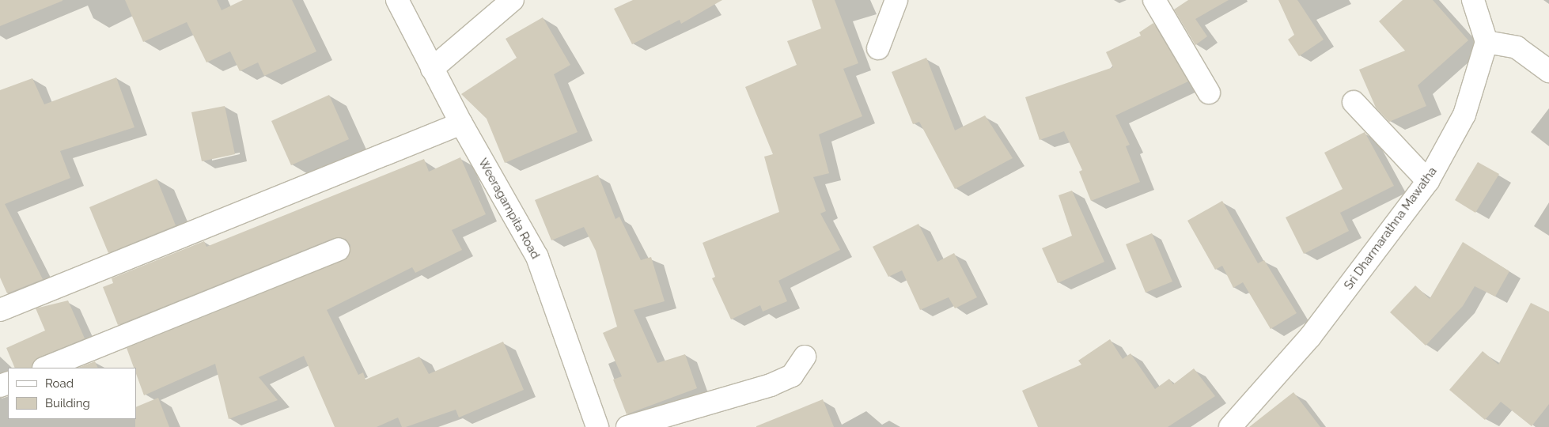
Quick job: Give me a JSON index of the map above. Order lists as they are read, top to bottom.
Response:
{
  "streets": {
    "street": ["Weeragampita Road", "Sri Dharmarathna Mawatha"]
  },
  "legend": ["Road", "Building"]
}
